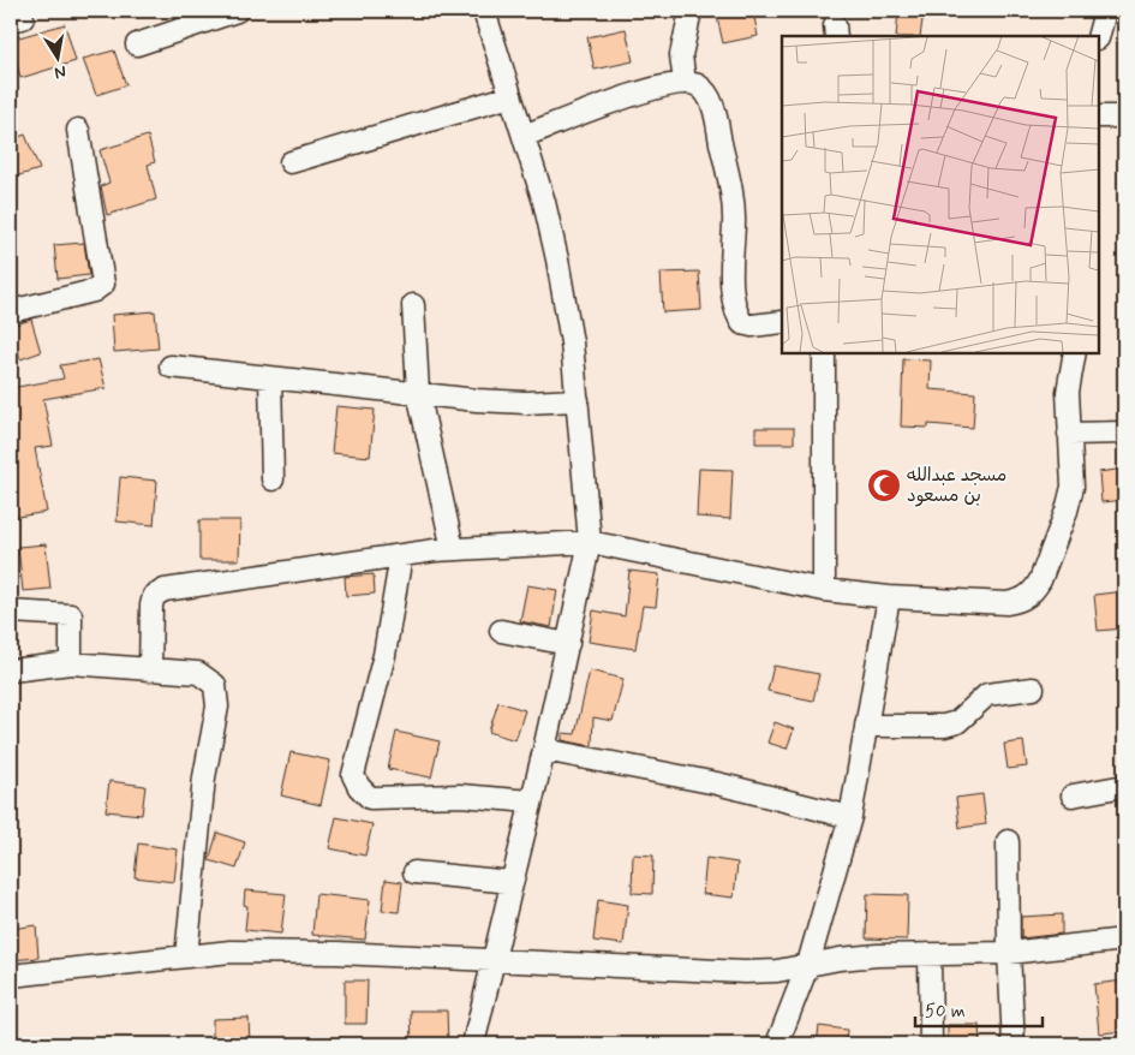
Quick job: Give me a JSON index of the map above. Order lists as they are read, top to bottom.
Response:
{
  "places": {
    "mosque": ["مسجد عبدالله بن مسعود"]
  },
  "scale_bar": "50 m",
  "north": "bottom"
}
